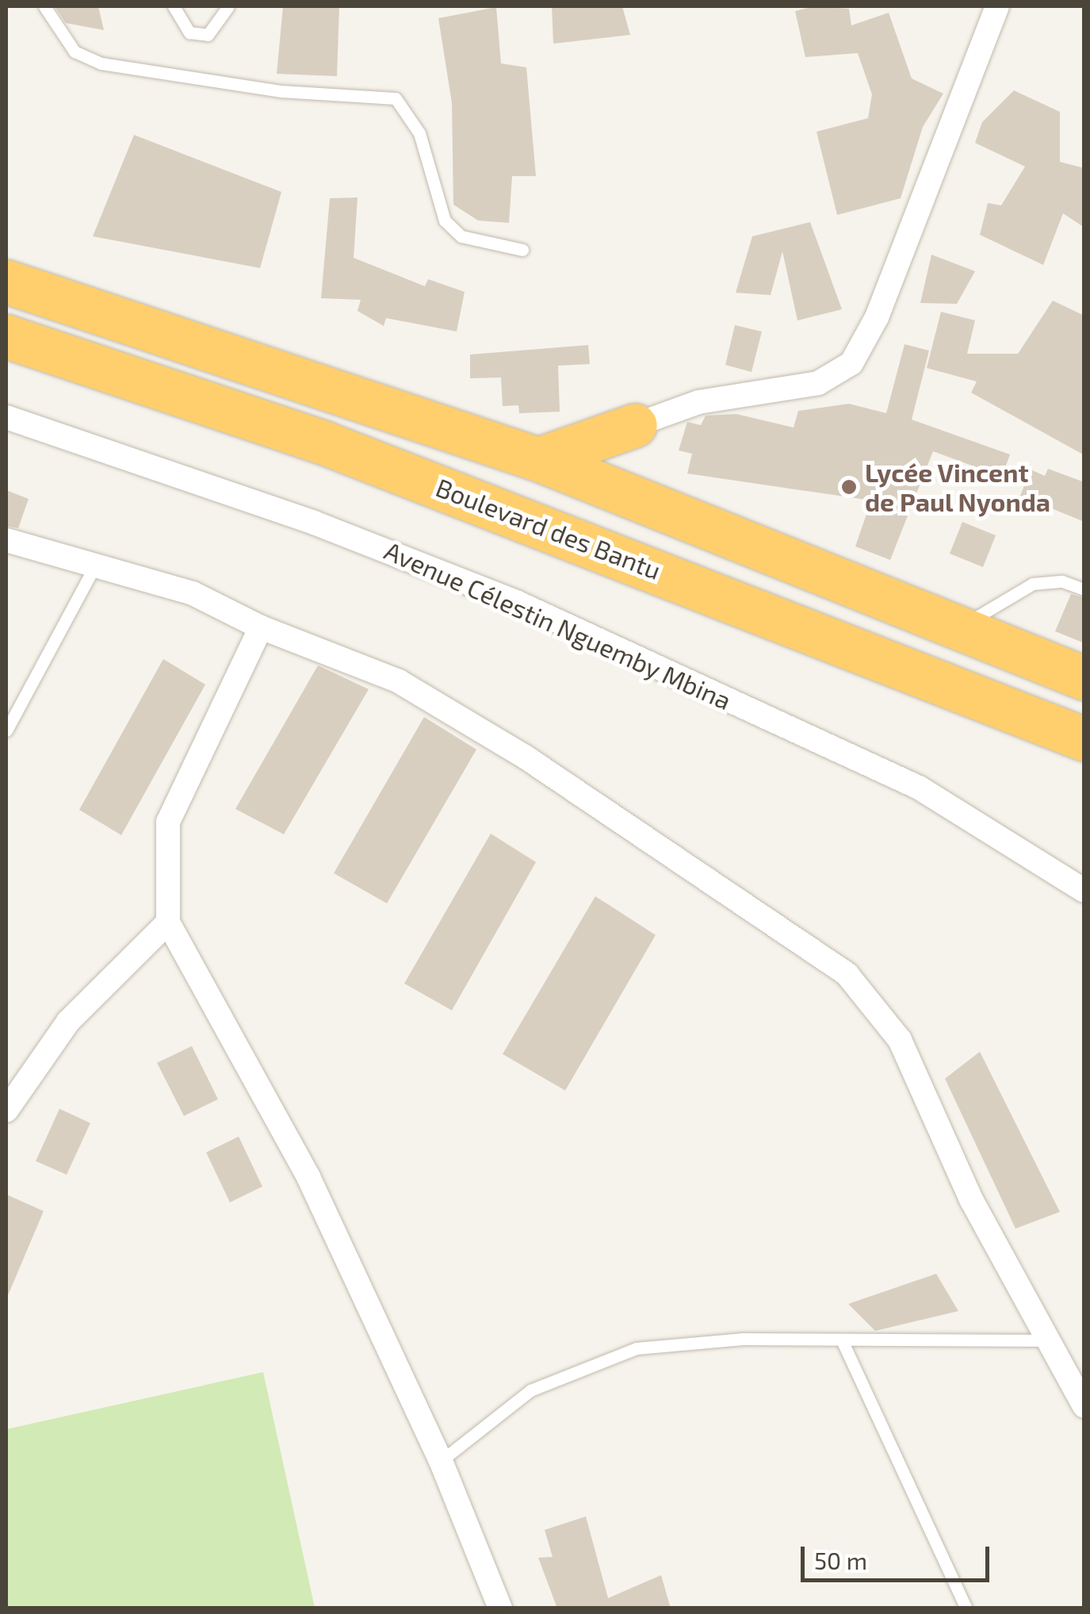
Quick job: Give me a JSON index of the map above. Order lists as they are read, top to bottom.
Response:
{
  "streets": {
    "highway": ["Boulevard des Bantu"],
    "street": ["Avenue Célestin Nguemby Mbina"]
  },
  "places": ["Lycée Vincent de Paul Nyonda"],
  "scale_bar": "50 m"
}
